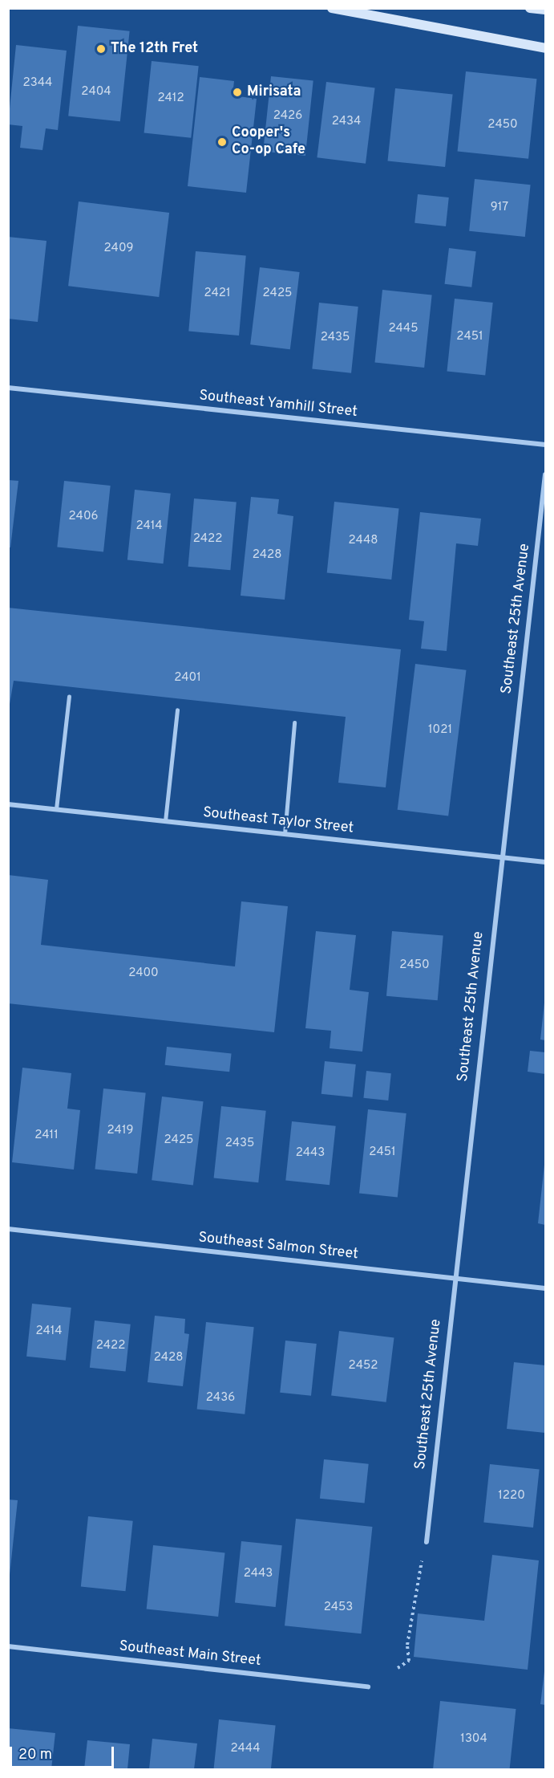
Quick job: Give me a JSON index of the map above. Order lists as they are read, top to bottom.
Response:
{
  "streets": {
    "street": [
      "Southeast Yamhill Street",
      "Southeast 25th Avenue",
      "Southeast Taylor Street",
      "Southeast Salmon Street",
      "Southeast Main Street"
    ]
  },
  "crossings": [
    ["Southeast 25th Avenue", "Southeast Taylor Street"],
    ["Southeast 25th Avenue", "Southeast Salmon Street"]
  ],
  "places": ["The 12th Fret", "Mirisata", "Cooper's Co-op Cafe"],
  "house_numbers": [
    "2344",
    "2404",
    "2412",
    "2426",
    "2434",
    "2450",
    "917",
    "2409",
    "2421",
    "2425",
    "2445",
    "2451",
    "2435",
    "2406",
    "2414",
    "2422",
    "2448",
    "2428",
    "2401",
    "1021",
    "2450",
    "2400",
    "2419",
    "2411",
    "2425",
    "2435",
    "2451",
    "2443",
    "2414",
    "2422",
    "2428",
    "2452",
    "2436",
    "1220",
    "2443",
    "2453",
    "1304",
    "2444"
  ],
  "scale_bar": "20 m"
}
